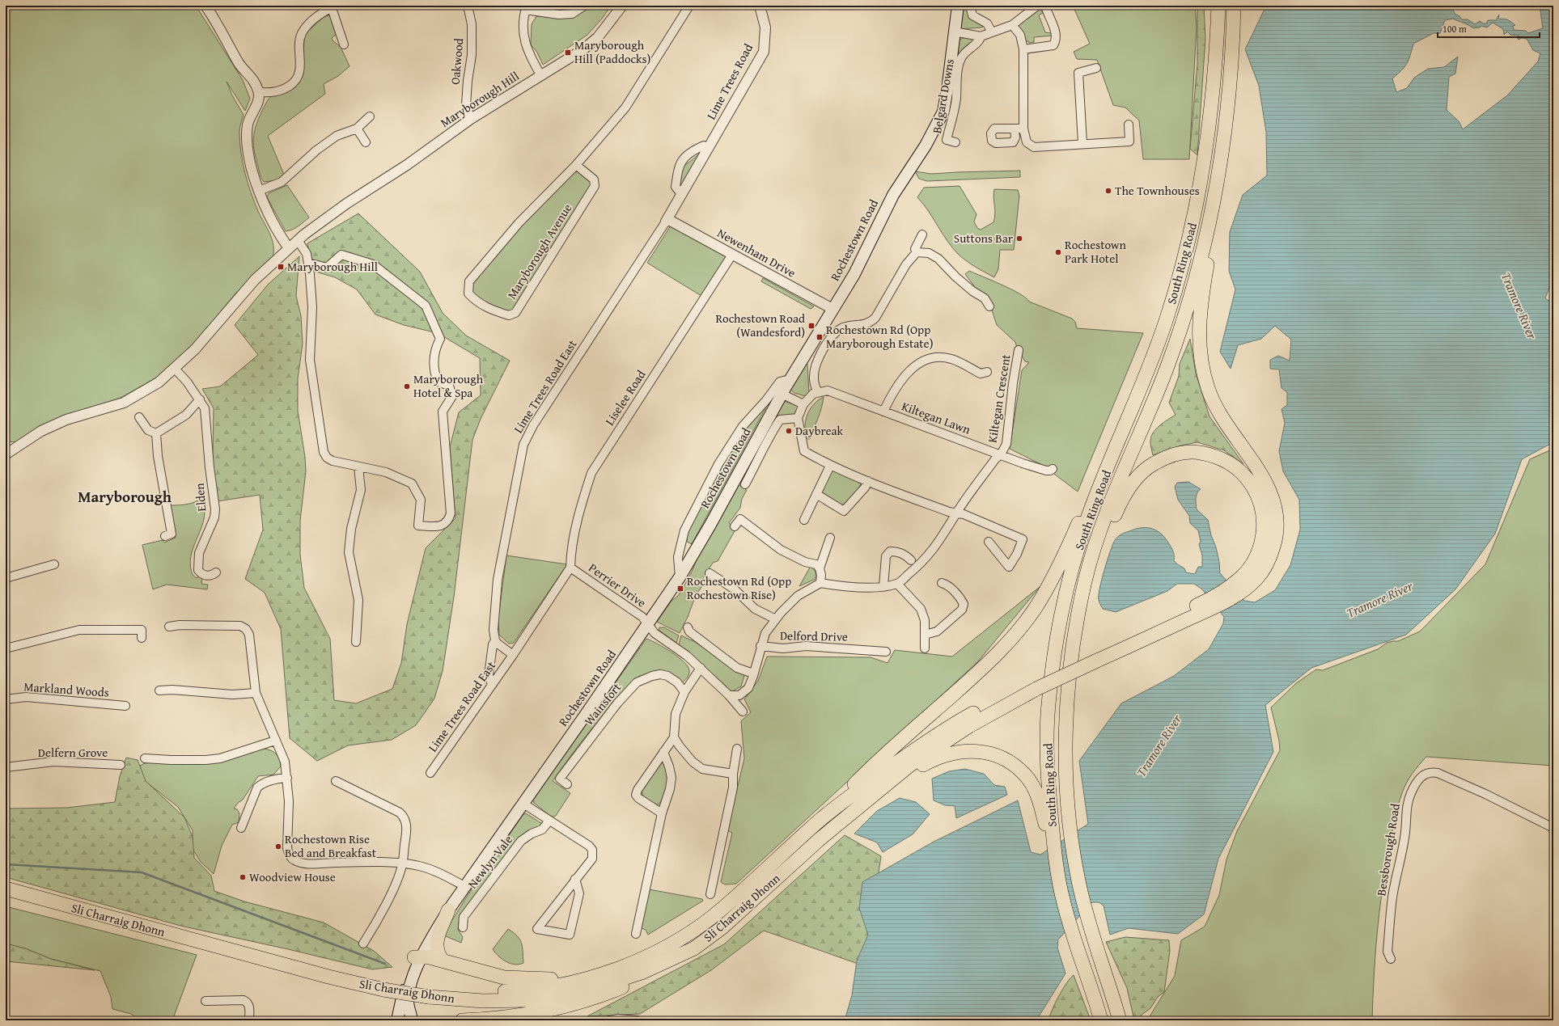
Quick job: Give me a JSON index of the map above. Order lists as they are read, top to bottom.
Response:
{
  "streets": {
    "highway": ["South Ring Road", "Sli Charraig Dhonn"],
    "main road": ["Rochestown Road"],
    "street": [
      "Oakwood",
      "Lime Trees Road",
      "Belgard Downs",
      "Maryborough Hill",
      "Maryborough Avenue",
      "Newenham Drive",
      "Lime Trees Road East",
      "Liselee Road",
      "Kiltegan Crescent",
      "Kiltegan Lawn",
      "Elden",
      "Perrier Drive",
      "Delford Drive",
      "Markland Woods",
      "Wainsfort",
      "Delfern Grove",
      "Bessborough Road",
      "Newlyn Vale"
    ]
  },
  "crossings": [
    ["Oakwood", "Maryborough Hill"],
    ["Lime Trees Road", "Newenham Drive"],
    ["Lime Trees Road", "Lime Trees Road East"],
    ["Maryborough Hill", "Elden"],
    ["Rochestown Road", "Newenham Drive"],
    ["Rochestown Road", "Perrier Drive"],
    ["Newenham Drive", "Lime Trees Road East"],
    ["Newenham Drive", "Liselee Road"],
    ["Lime Trees Road East", "Liselee Road"],
    ["Lime Trees Road East", "Perrier Drive"],
    ["Liselee Road", "Perrier Drive"],
    ["Kiltegan Crescent", "Kiltegan Lawn"],
    ["Perrier Drive", "Delford Drive"]
  ],
  "districts": ["Maryborough"],
  "water": ["Tramore River"],
  "places": {
    "transit": [
      "Maryborough Hill (Paddocks)",
      "Maryborough Hill",
      "Rochestown Road (Wandesford)",
      "Rochestown Rd (Opp Maryborough Estate)",
      "Rochestown Rd (Opp Rochestown Rise)"
    ],
    "other": [
      "The Townhouses",
      "Suttons Bar",
      "Rochestown Park Hotel",
      "Maryborough Hotel & Spa",
      "Daybreak",
      "Rochestown Rise Bed and Breakfast",
      "Woodview House"
    ]
  },
  "scale_bar": "100 m"
}
